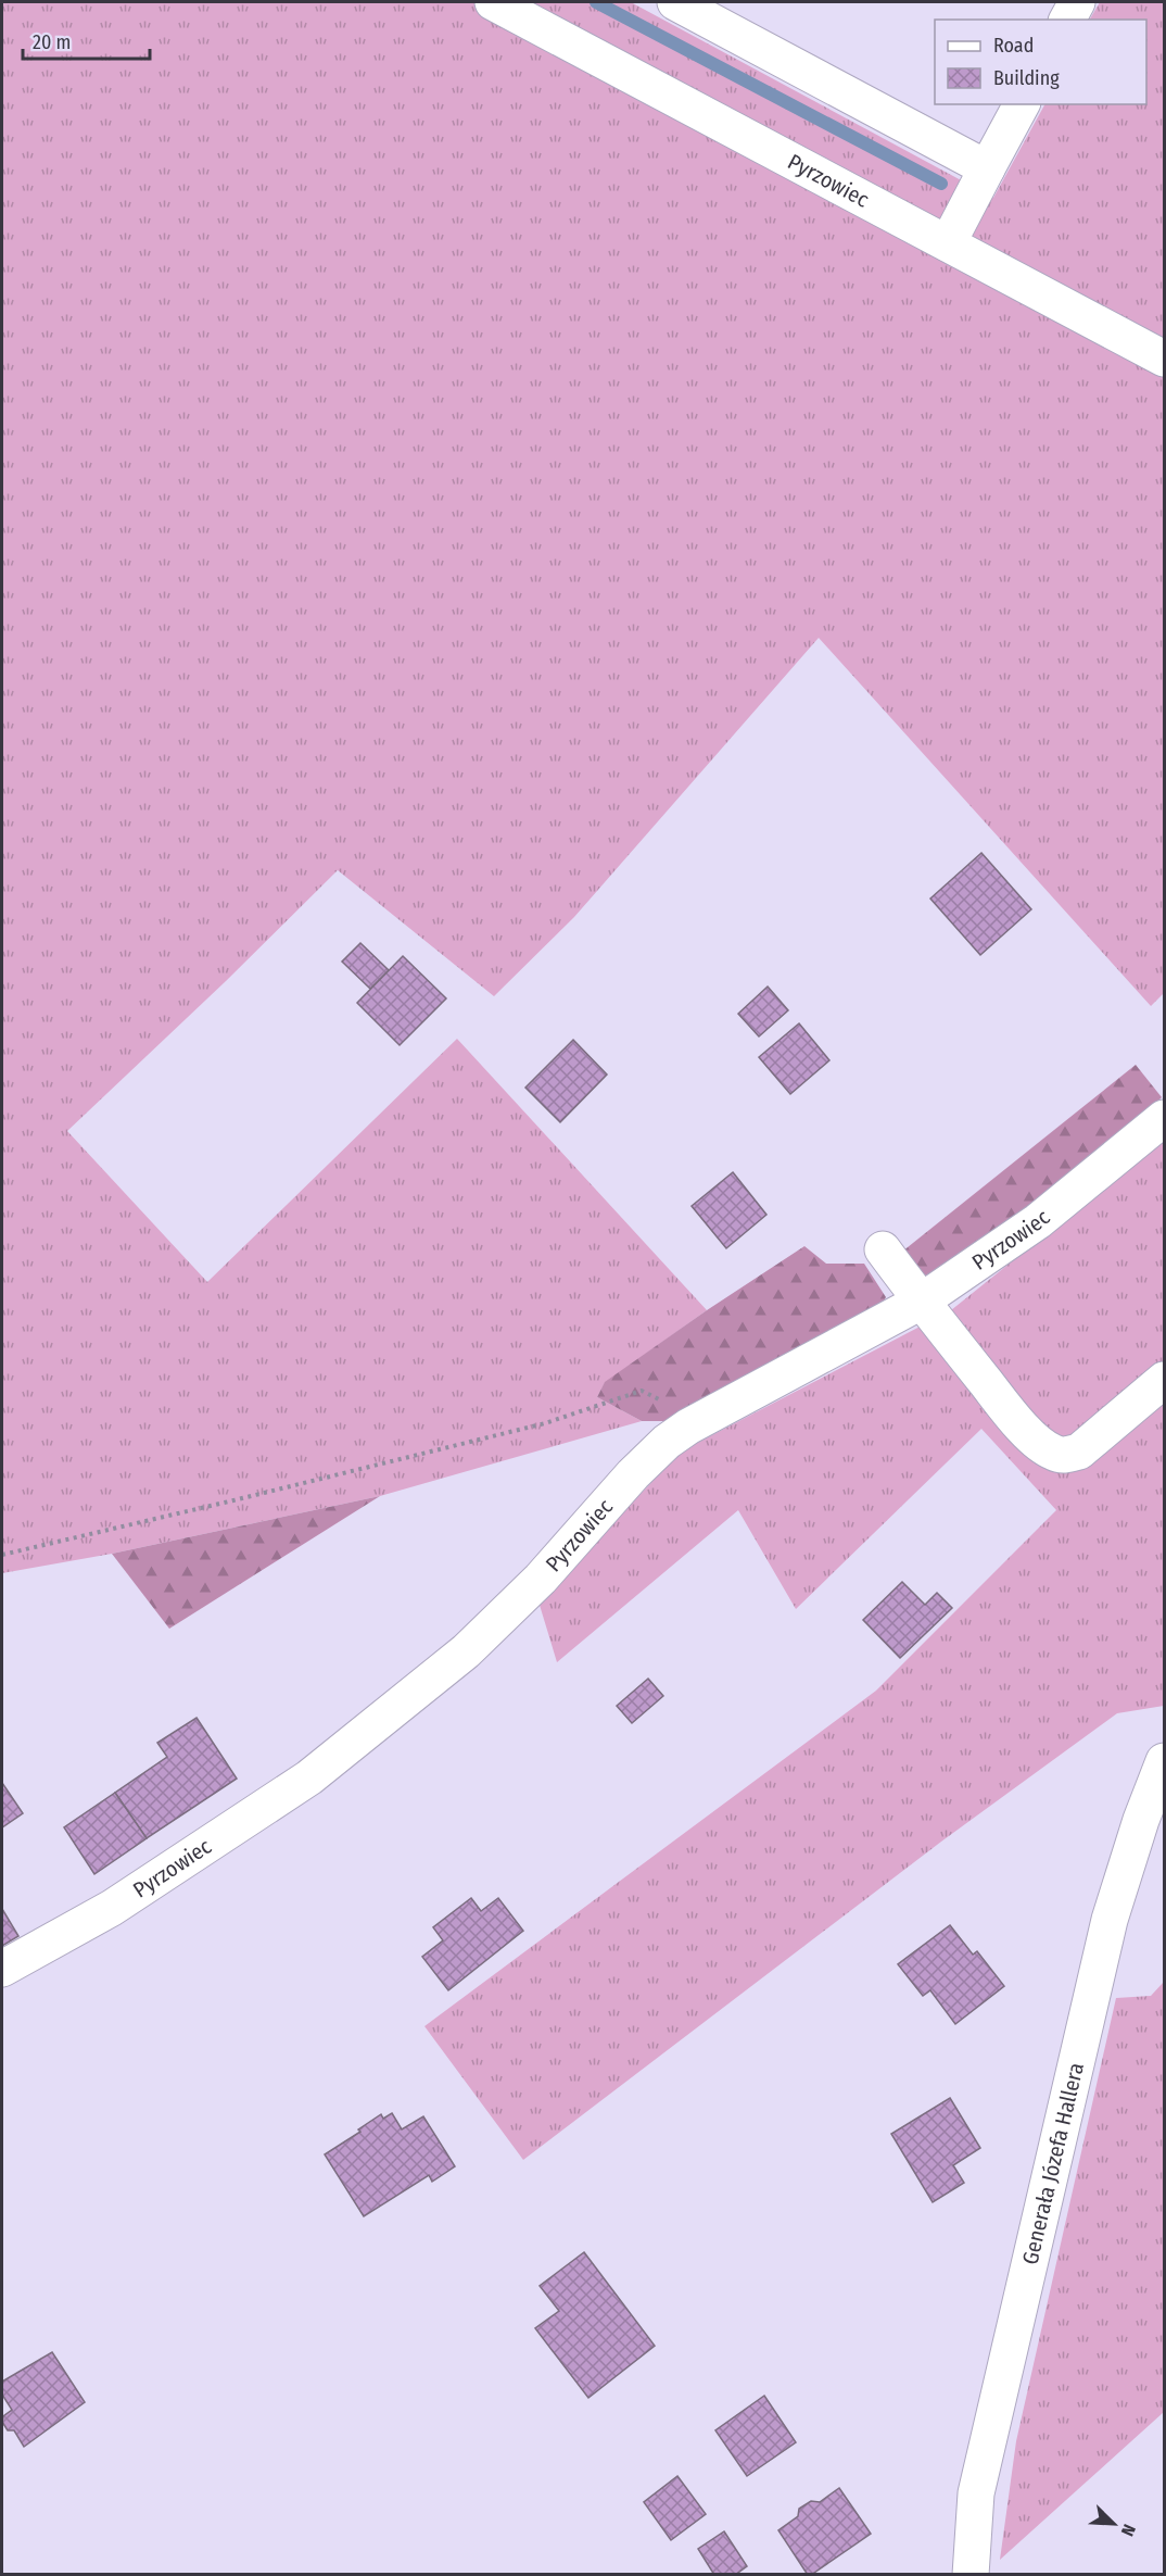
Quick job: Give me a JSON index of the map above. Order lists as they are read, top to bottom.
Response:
{
  "streets": {
    "street": ["Pyrzowiec", "Generała Józefa Hallera"]
  },
  "legend": ["Road", "Building"],
  "scale_bar": "20 m",
  "north": "bottom right"
}
